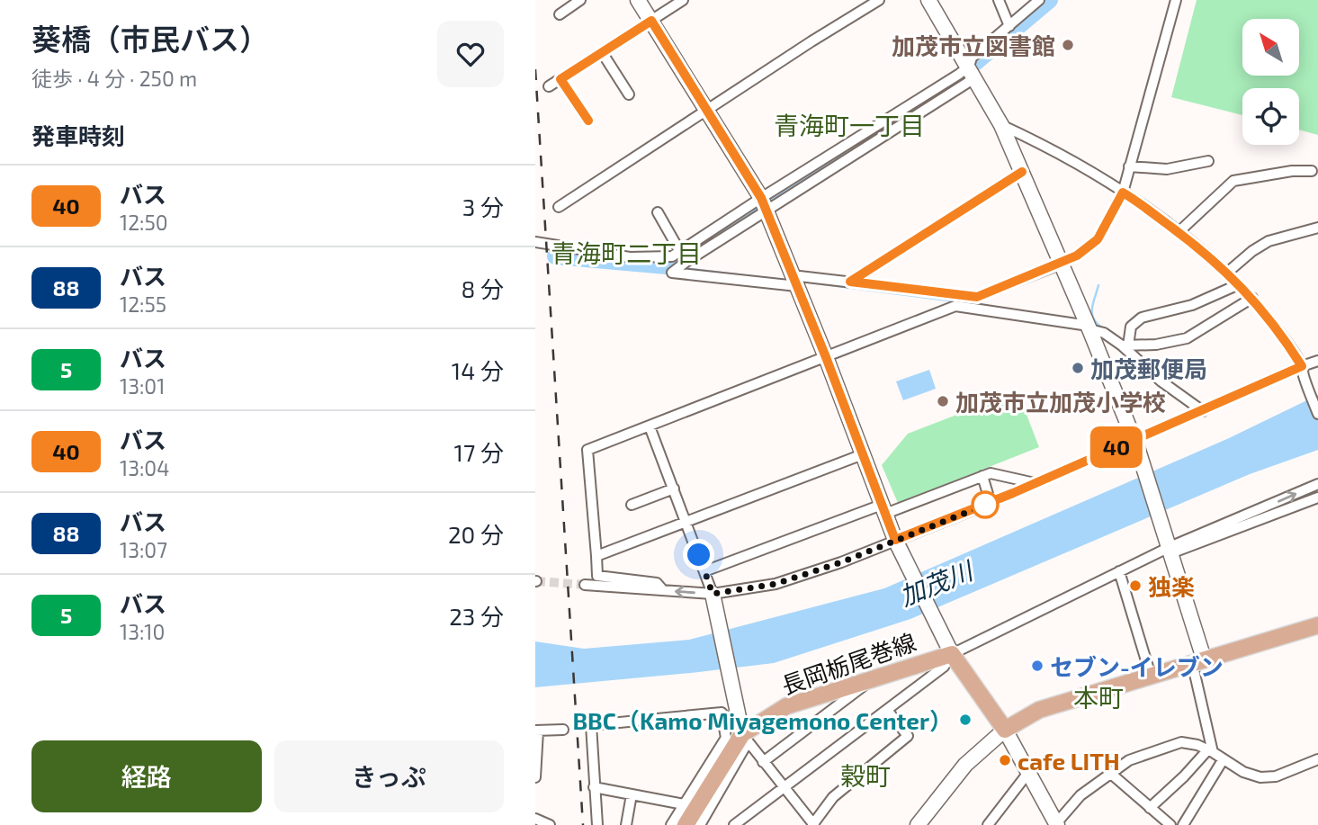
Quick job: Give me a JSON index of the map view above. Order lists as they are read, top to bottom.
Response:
{
  "streets": {
    "main road": ["長岡栃尾巻線"]
  },
  "districts": [
    "青海町一丁目",
    "青海町二丁目",
    "本町",
    "穀町"
  ],
  "water": ["加茂川"],
  "places": [
    "加茂市立図書館",
    "加茂郵便局",
    "加茂市立加茂小学校",
    "独楽",
    "セブン-イレブン",
    "BBC（Kamo Miyagemono Center）",
    "cafe LITH"
  ],
  "lines": ["bus line 40"],
  "north": "top left",
  "page": {
    "heading": [
      ["葵橋（市民バス）", "徒歩 · 4 分 · 250 m"],
      "発車時刻"
    ],
    "on_map": "40",
    "list": [
      {
        "mark": "40",
        "name": "バス",
        "note": "12:50",
        "value": "3 分"
      },
      {
        "mark": "88",
        "name": "バス",
        "note": "12:55",
        "value": "8 分"
      },
      {
        "mark": "5",
        "name": "バス",
        "note": "13:01",
        "value": "14 分"
      },
      {
        "mark": "40",
        "name": "バス",
        "note": "13:04",
        "value": "17 分"
      },
      {
        "mark": "88",
        "name": "バス",
        "note": "13:07",
        "value": "20 分"
      },
      {
        "mark": "5",
        "name": "バス",
        "note": "13:10",
        "value": "23 分"
      }
    ],
    "buttons": ["経路", "きっぷ"]
  }
}
